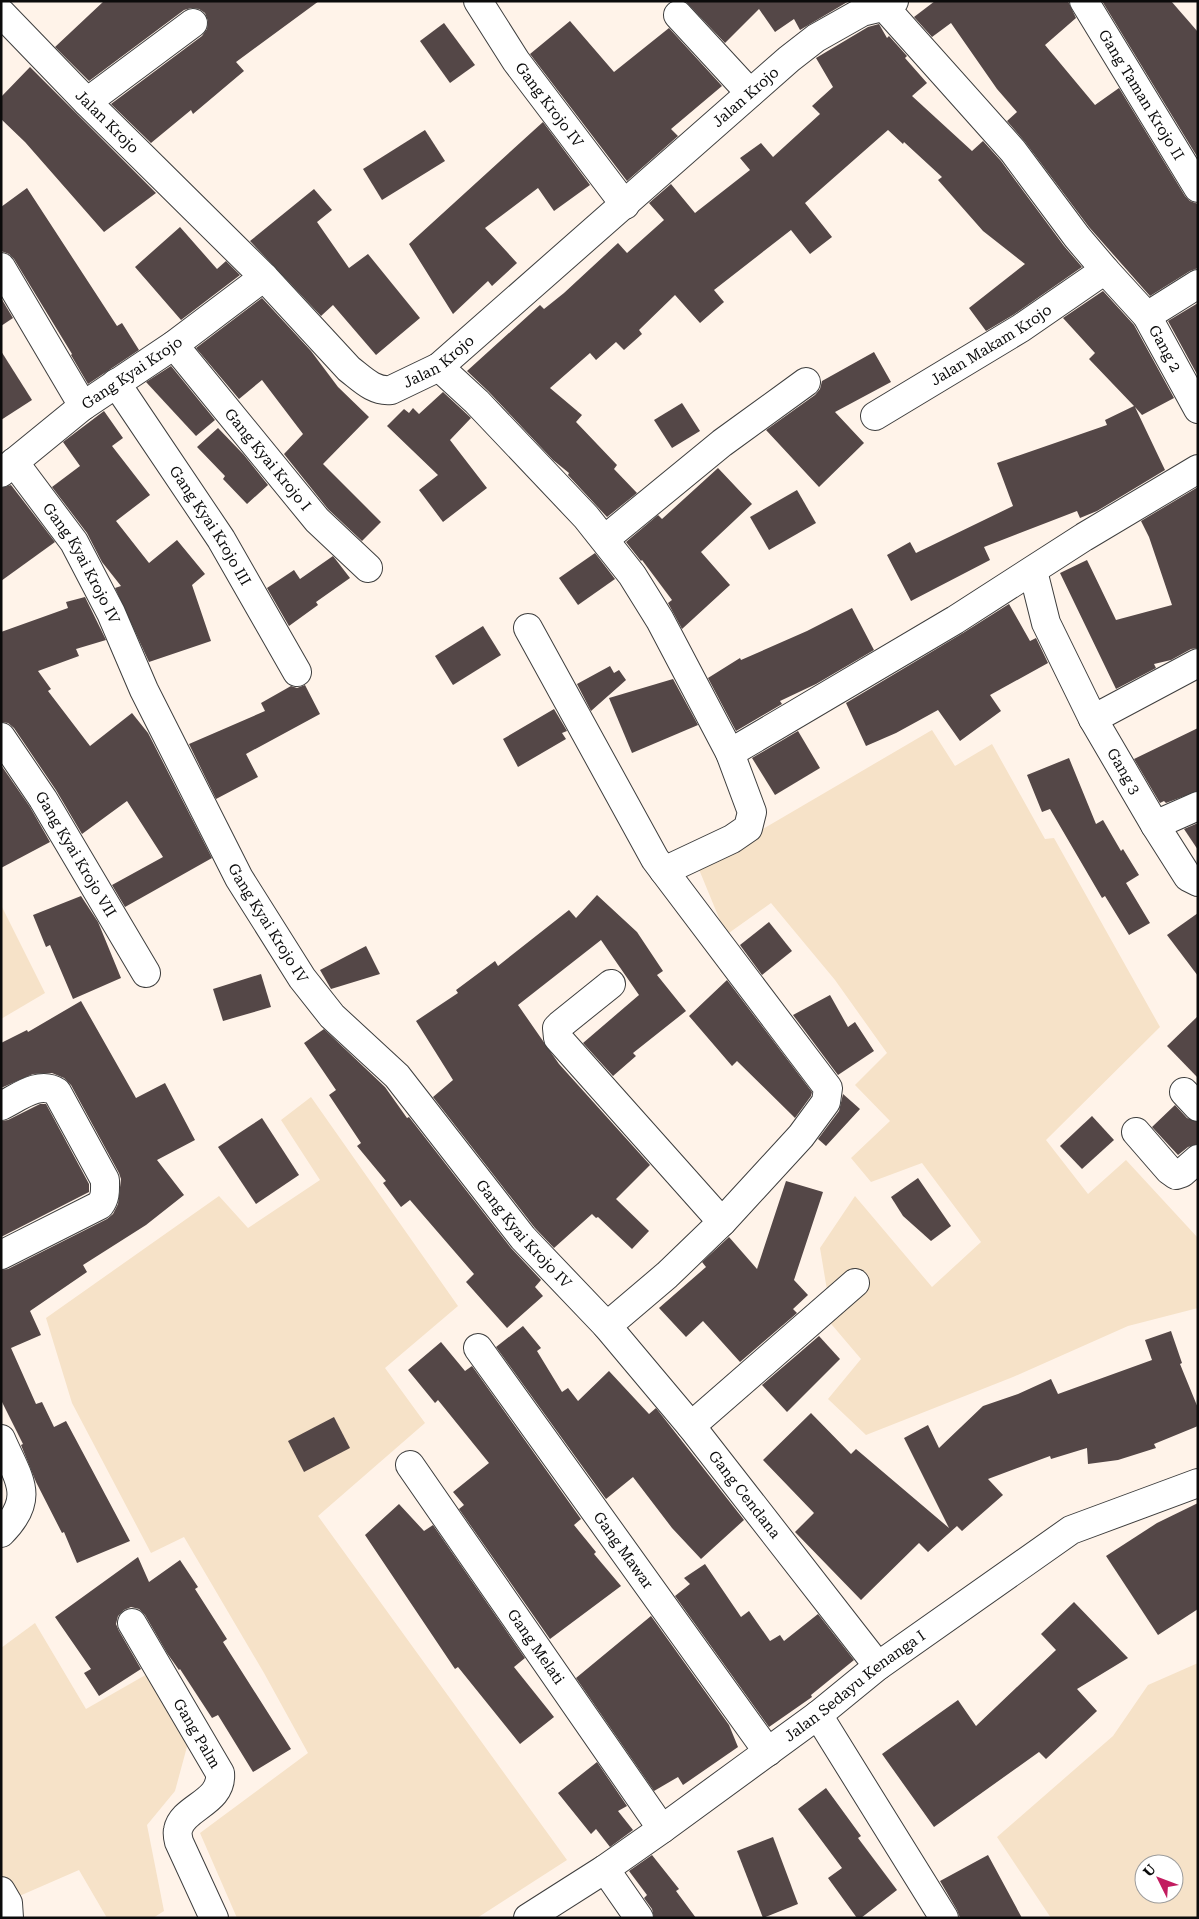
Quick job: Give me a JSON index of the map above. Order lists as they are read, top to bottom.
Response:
{
  "streets": {
    "street": [
      "Gang Taman Krojo II",
      "Jalan Krojo",
      "Gang Krojo IV",
      "Jalan Makam Krojo",
      "Gang Kyai Krojo",
      "Gang Kyai Krojo I",
      "Gang Kyai Krojo III",
      "Gang Kyai Krojo IV",
      "Gang 3",
      "Gang Kyai Krojo VII",
      "Gang Cendana",
      "Gang Mawar",
      "Gang Melati",
      "Jalan Sedayu Kenanga I",
      "Gang Palm"
    ]
  },
  "crossings": [
    ["Jalan Krojo", "Gang Krojo IV"],
    ["Jalan Krojo", "Gang Kyai Krojo"],
    ["Gang Kyai Krojo", "Gang Kyai Krojo I"],
    ["Gang Kyai Krojo", "Gang Kyai Krojo III"],
    ["Gang Kyai Krojo", "Gang Kyai Krojo IV"],
    ["Gang Kyai Krojo IV", "Gang Cendana"],
    ["Gang Cendana", "Jalan Sedayu Kenanga I"],
    ["Gang Mawar", "Jalan Sedayu Kenanga I"],
    ["Gang Melati", "Jalan Sedayu Kenanga I"]
  ],
  "north": "top left"
}
